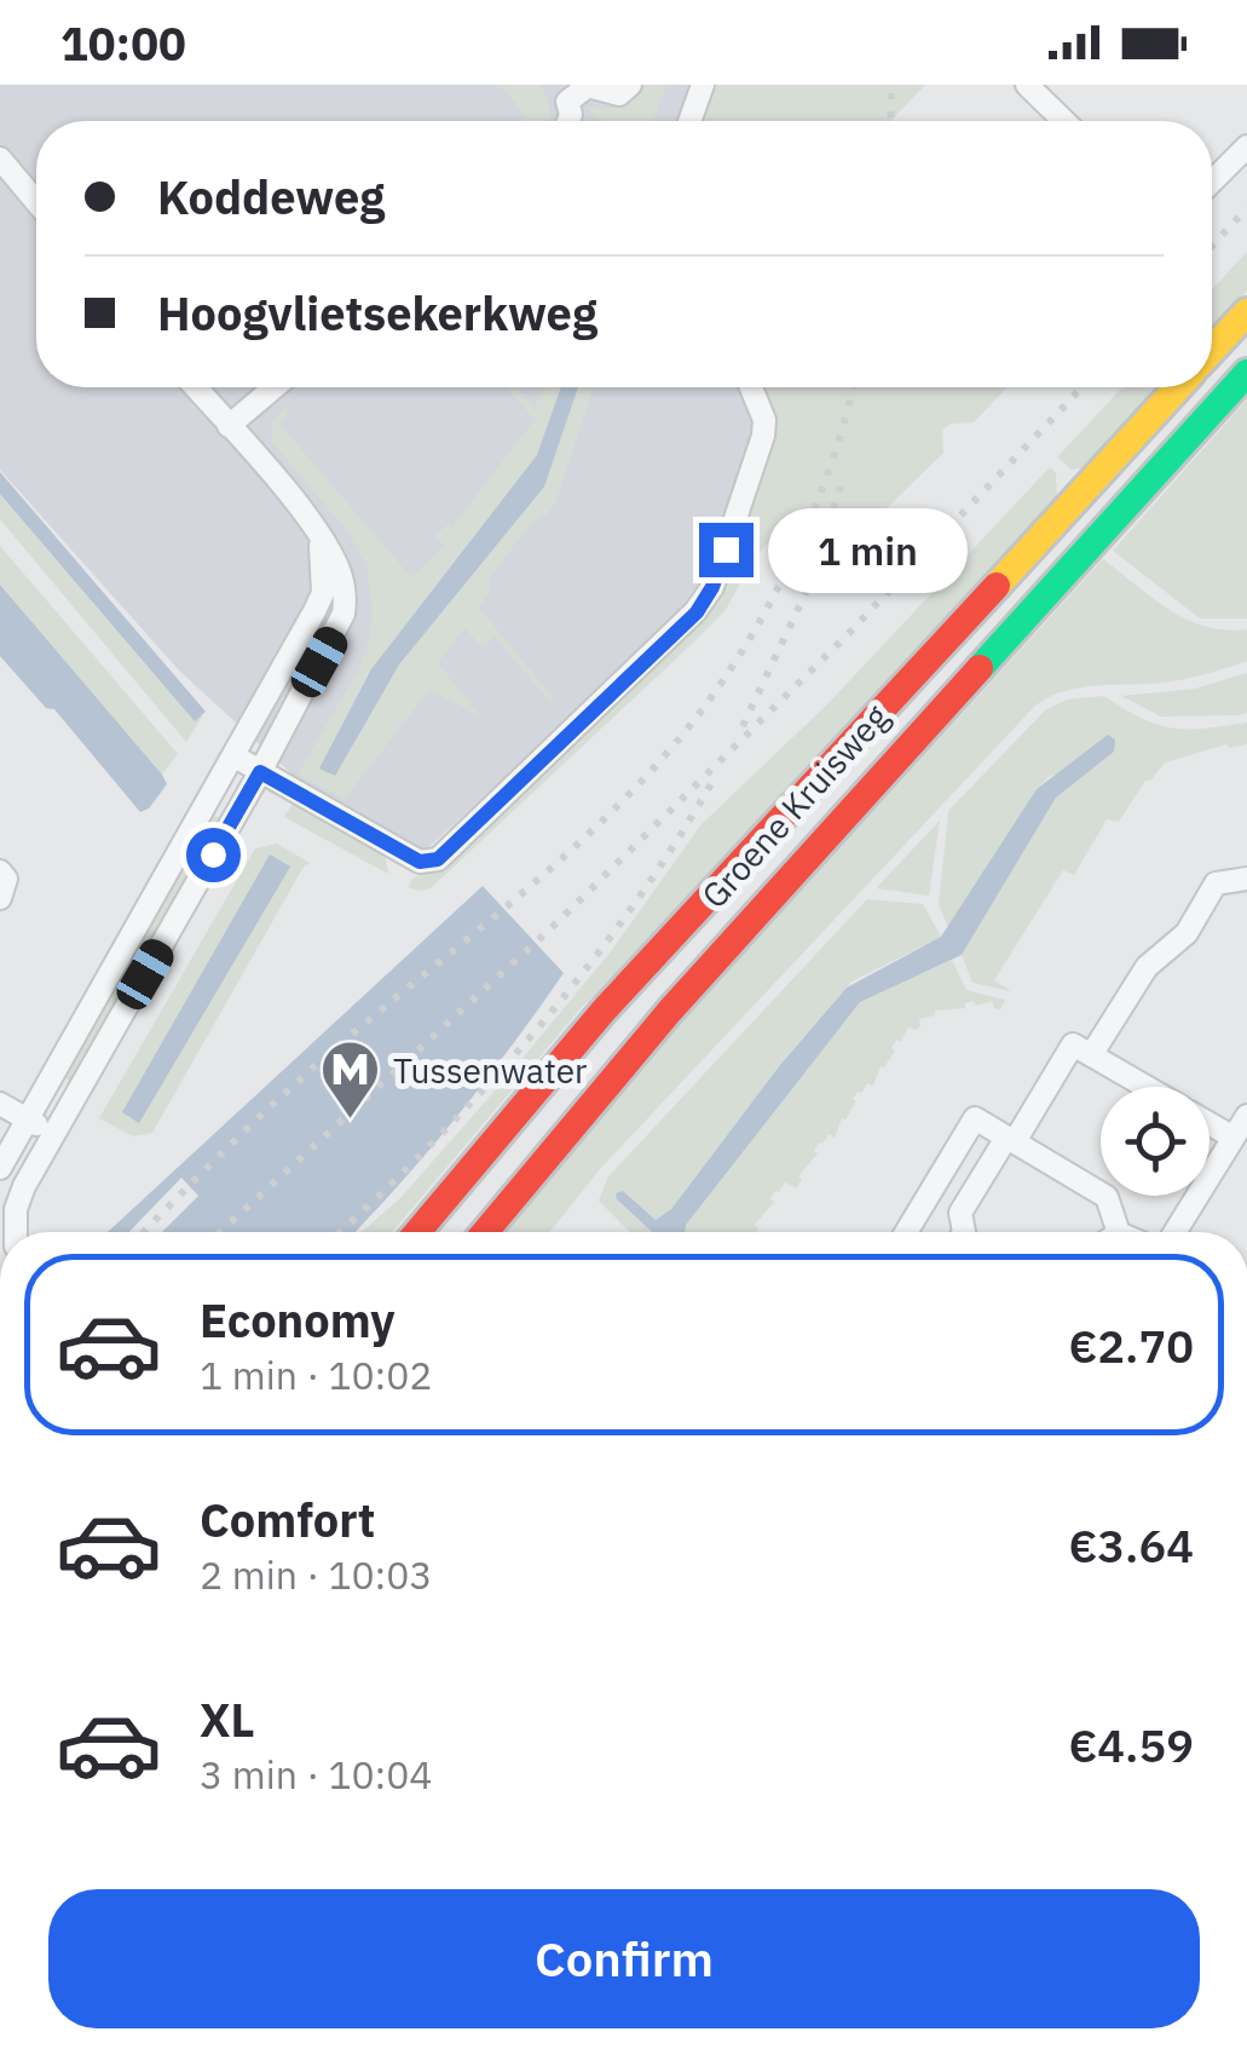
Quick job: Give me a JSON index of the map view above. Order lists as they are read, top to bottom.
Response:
{
  "streets": {
    "main road": ["Groene Kruisweg"]
  },
  "places": {
    "metro station": ["Tussenwater"]
  },
  "page": {
    "status": "10:00",
    "banner": ["Koddeweg", "Hoogvlietsekerkweg"],
    "bubble": "1 min",
    "list": [
      {
        "name": "Economy",
        "note": "1 min · 10:02",
        "value": "€2.70"
      },
      {
        "name": "Comfort",
        "note": "2 min · 10:03",
        "value": "€3.64"
      },
      {
        "name": "XL",
        "note": "3 min · 10:04",
        "value": "€4.59"
      }
    ],
    "buttons": "Confirm"
  }
}
